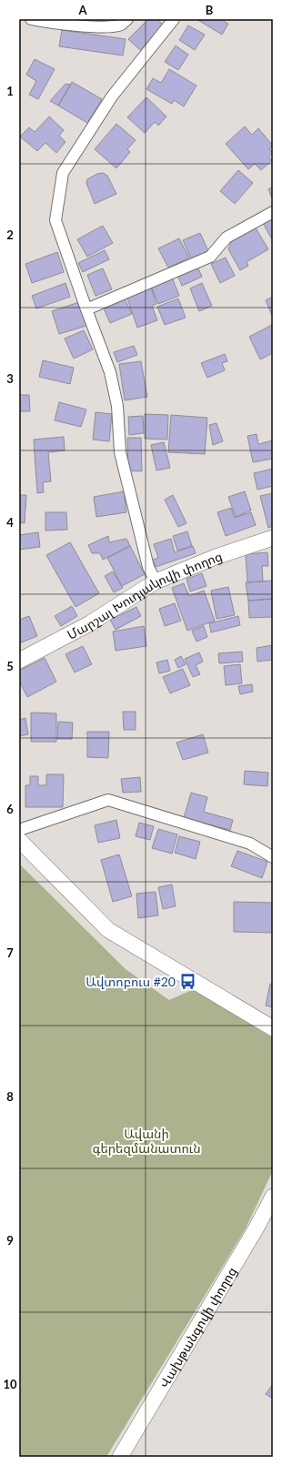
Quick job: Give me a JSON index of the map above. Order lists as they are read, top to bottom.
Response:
{
  "streets": {
    "street": ["Մարշալ Խուդյակովի փողոց", "Վախթանգովի փողոց"]
  },
  "parks": ["Ավանի գերեզմանատուն"],
  "places": {
    "bus stop": ["Ավտոբուս #20"]
  },
  "grid": {
    "columns": ["A", "B"],
    "rows": [
      "1",
      "2",
      "3",
      "4",
      "5",
      "6",
      "7",
      "8",
      "9",
      "10"
    ]
  }
}
